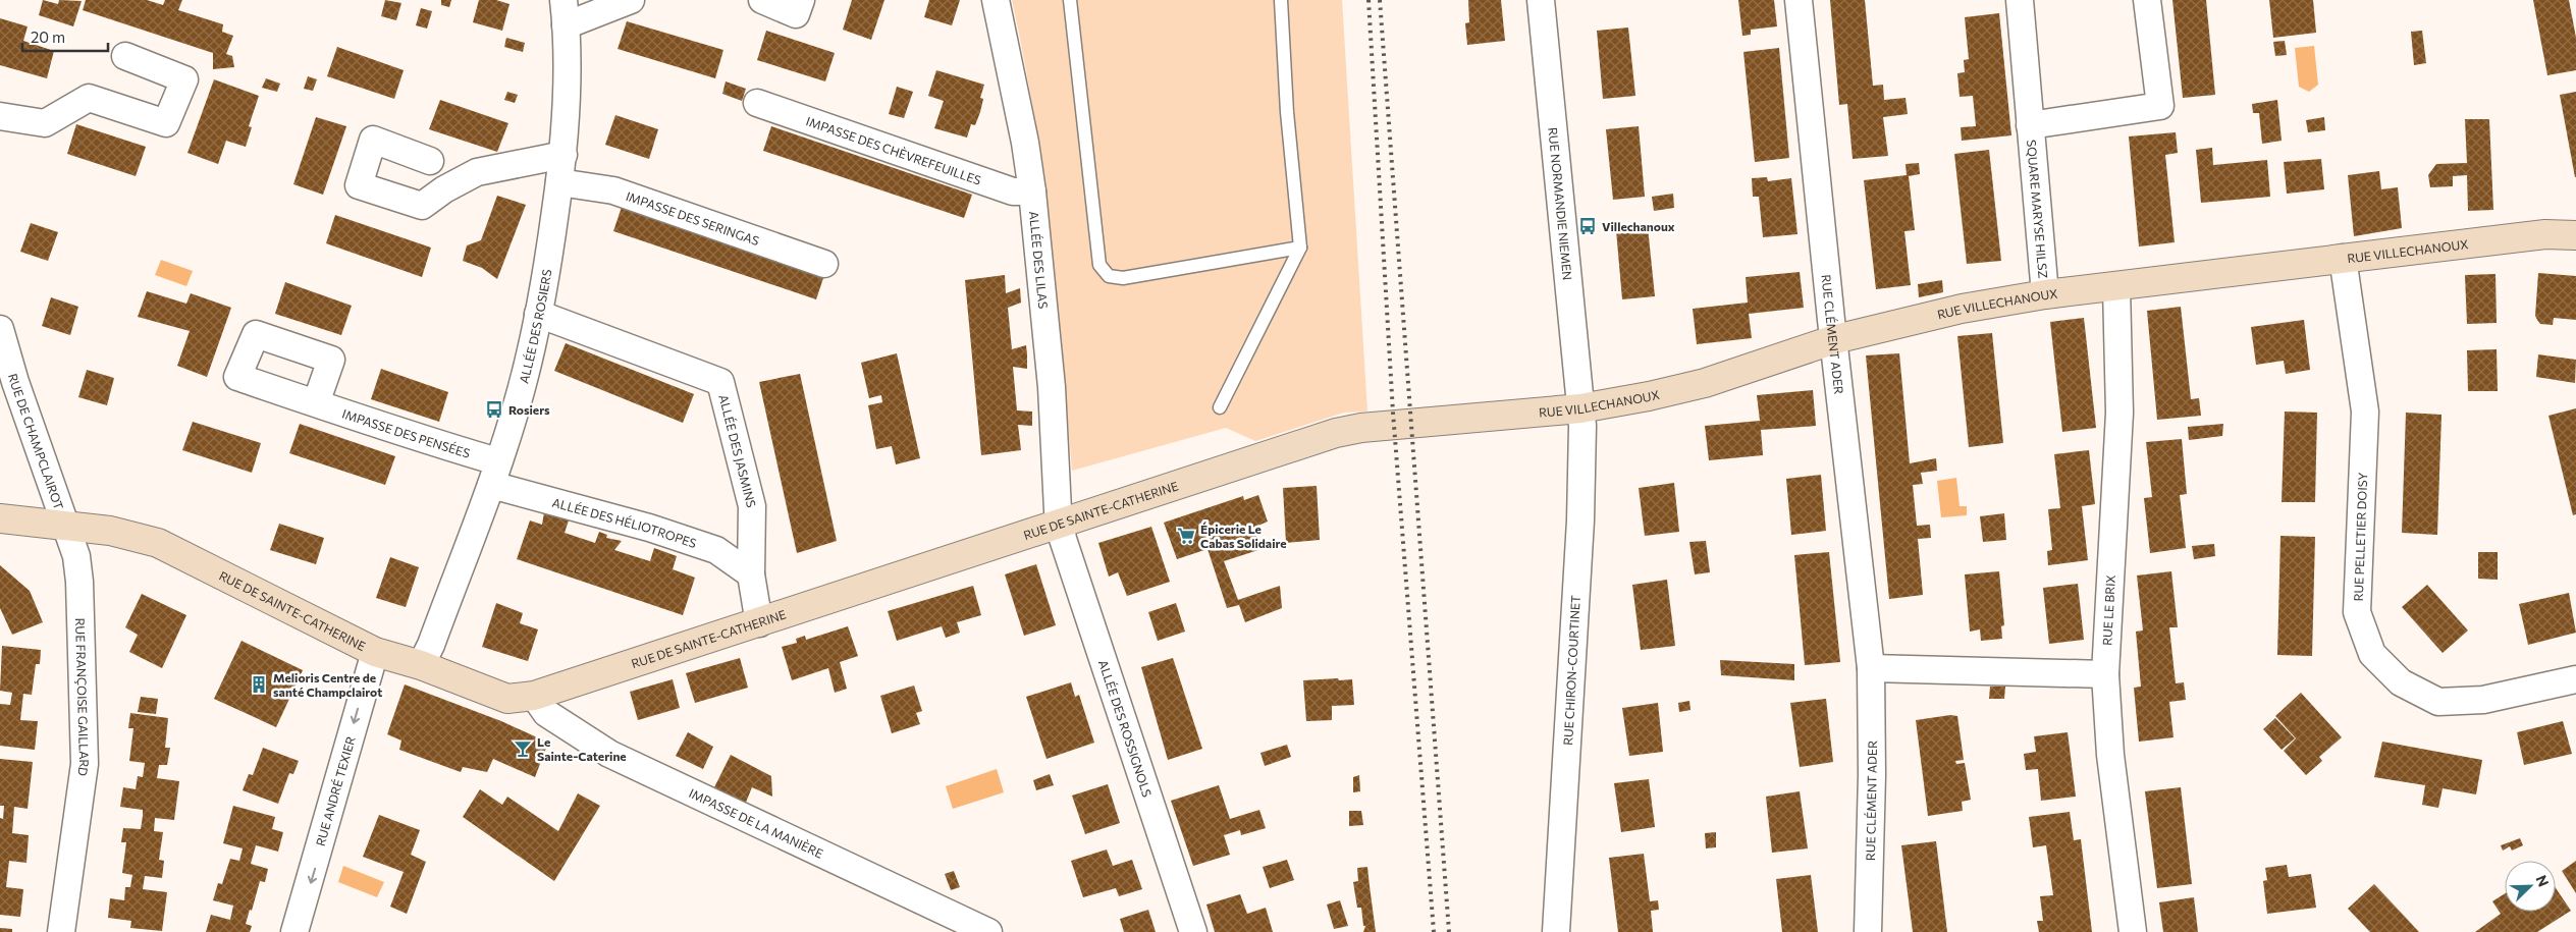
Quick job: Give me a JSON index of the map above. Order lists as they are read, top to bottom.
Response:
{
  "streets": {
    "street": [
      "IMPASSE DES CHÈVREFEUILLES",
      "RUE NORMANDIE NIEMEN",
      "SQUARE MARYSE HILSZ",
      "IMPASSE DES SERINGAS",
      "RUE VILLECHANOUX",
      "ALLÉE DES LILAS",
      "ALLÉE DES ROSIERS",
      "RUE CLÉMENT ADER",
      "IMPASSE DES PENSÉES",
      "RUE DE CHAMPCLAIROT",
      "ALLÉE DES JASMINS",
      "RUE DE SAINTE-CATHERINE",
      "ALLÉE DES HÉLIOTROPES",
      "RUE PELLETIER DOISY",
      "RUE LE BRIX",
      "RUE CHIRON-COURTINET",
      "RUE FRANÇOISE GAILLARD",
      "ALLÉE DES ROSSIGNOLS",
      "RUE ANDRÉ TEXIER",
      "IMPASSE DE LA MANIÈRE"
    ]
  },
  "crossings": [
    ["IMPASSE DES CHÈVREFEUILLES", "ALLÉE DES LILAS"],
    ["RUE NORMANDIE NIEMEN", "RUE VILLECHANOUX"],
    ["RUE NORMANDIE NIEMEN", "RUE CHIRON-COURTINET"],
    ["SQUARE MARYSE HILSZ", "RUE VILLECHANOUX"],
    ["IMPASSE DES SERINGAS", "ALLÉE DES ROSIERS"],
    ["RUE VILLECHANOUX", "RUE CLÉMENT ADER"],
    ["RUE VILLECHANOUX", "RUE DE SAINTE-CATHERINE"],
    ["RUE VILLECHANOUX", "RUE PELLETIER DOISY"],
    ["RUE VILLECHANOUX", "RUE LE BRIX"],
    ["RUE VILLECHANOUX", "RUE CHIRON-COURTINET"],
    ["ALLÉE DES LILAS", "RUE DE SAINTE-CATHERINE"],
    ["ALLÉE DES LILAS", "ALLÉE DES ROSSIGNOLS"],
    ["ALLÉE DES ROSIERS", "IMPASSE DES PENSÉES"],
    ["ALLÉE DES ROSIERS", "ALLÉE DES JASMINS"],
    ["ALLÉE DES ROSIERS", "RUE DE SAINTE-CATHERINE"],
    ["ALLÉE DES ROSIERS", "ALLÉE DES HÉLIOTROPES"],
    ["IMPASSE DES PENSÉES", "ALLÉE DES HÉLIOTROPES"],
    ["RUE DE CHAMPCLAIROT", "RUE DE SAINTE-CATHERINE"],
    ["RUE DE CHAMPCLAIROT", "RUE FRANÇOISE GAILLARD"],
    ["ALLÉE DES JASMINS", "RUE DE SAINTE-CATHERINE"],
    ["ALLÉE DES JASMINS", "ALLÉE DES HÉLIOTROPES"],
    ["RUE DE SAINTE-CATHERINE", "RUE FRANÇOISE GAILLARD"],
    ["RUE DE SAINTE-CATHERINE", "ALLÉE DES ROSSIGNOLS"],
    ["RUE DE SAINTE-CATHERINE", "RUE ANDRÉ TEXIER"],
    ["RUE DE SAINTE-CATHERINE", "IMPASSE DE LA MANIÈRE"]
  ],
  "one_way": ["RUE ANDRÉ TEXIER"],
  "places": {
    "bus stop": ["Villechanoux", "Rosiers"],
    "supermarket": ["Épicerie Le Cabas Solidaire"],
    "building": ["Melioris Centre de santé Champclairot"],
    "bar": ["Le Sainte-Caterine"]
  },
  "scale_bar": "20 m",
  "north": "top right"
}
